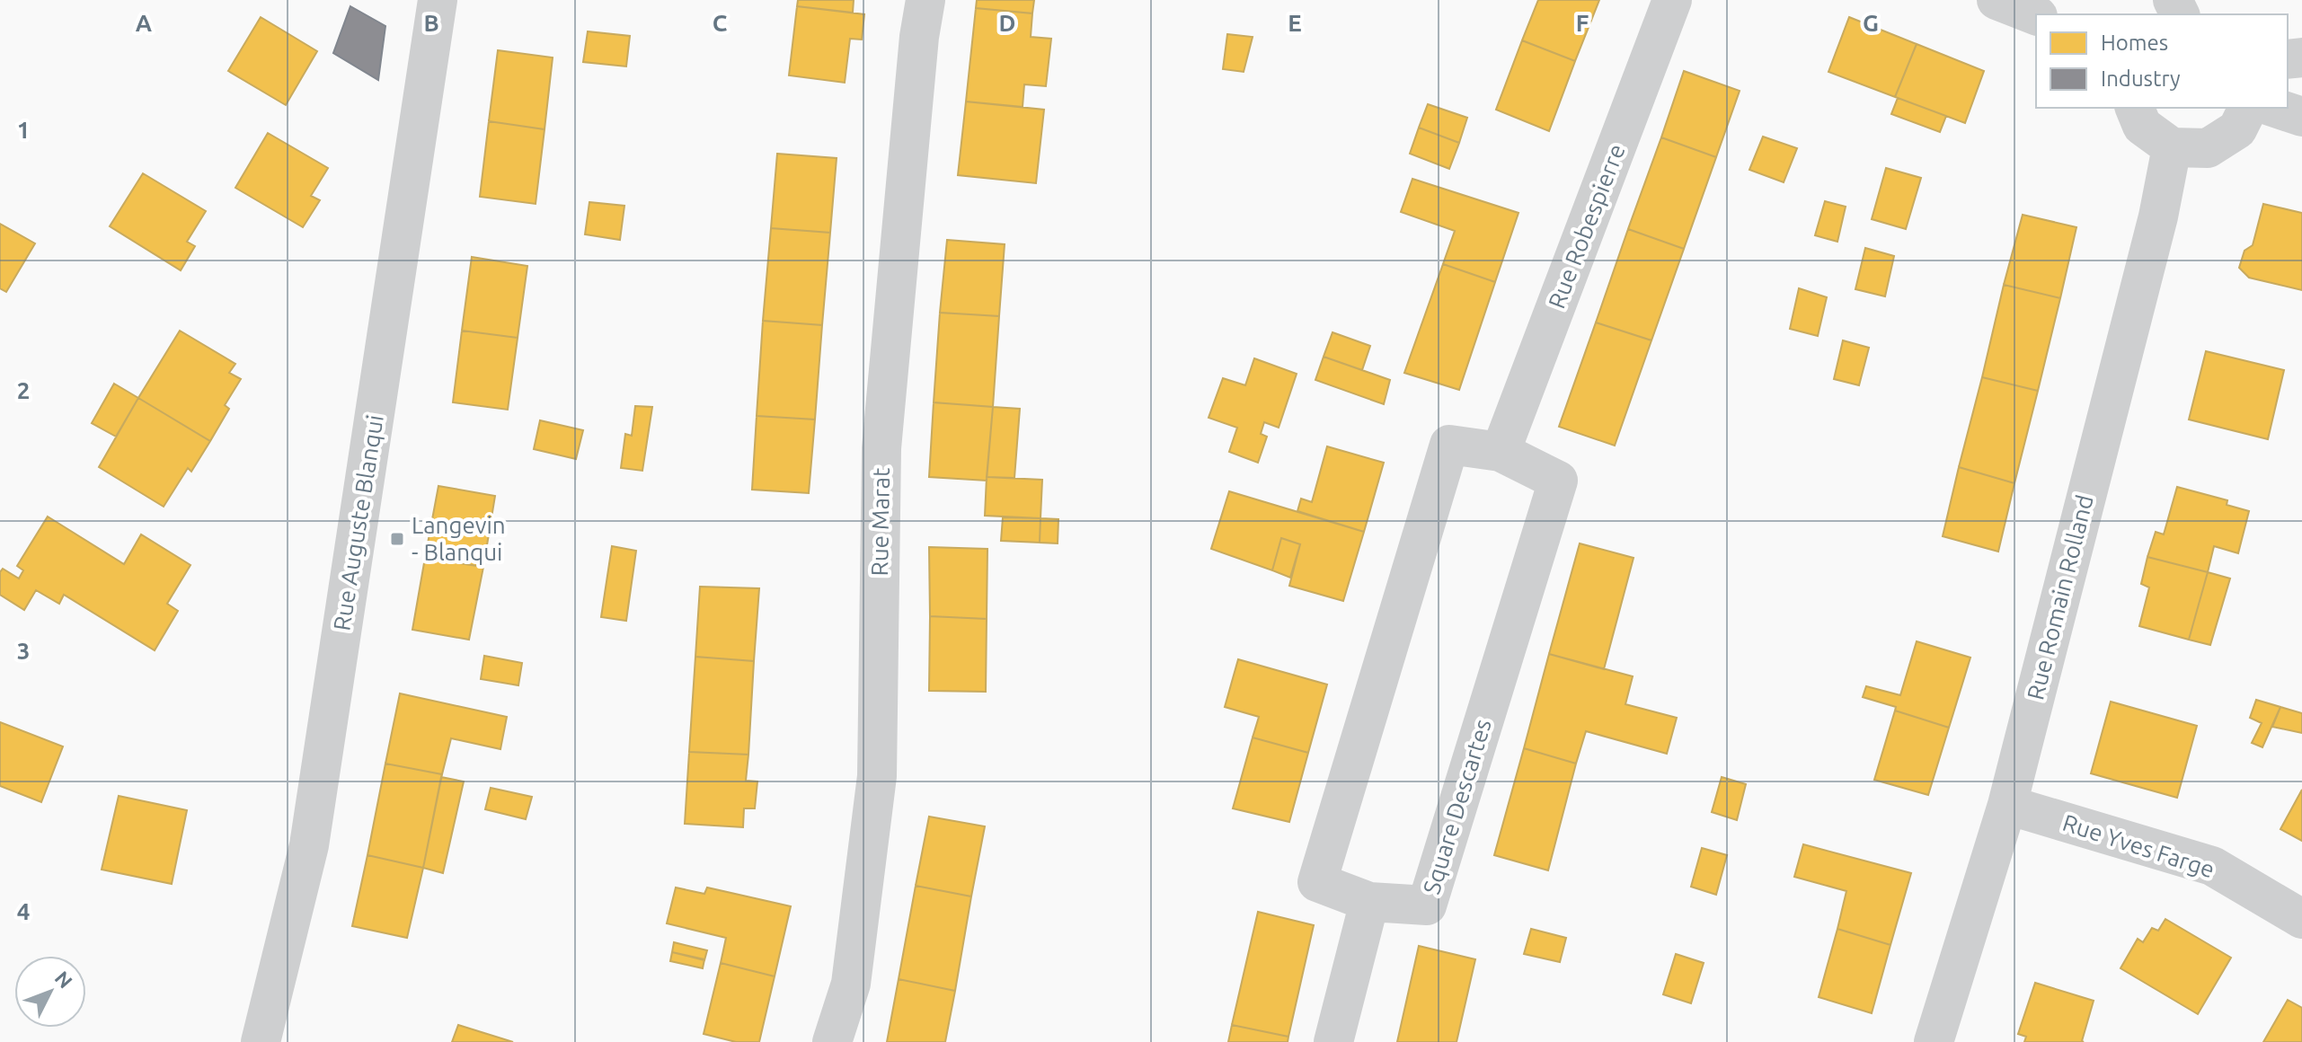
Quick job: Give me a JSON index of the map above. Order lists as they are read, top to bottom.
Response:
{
  "streets": {
    "street": [
      "Rue Robespierre",
      "Rue Marat",
      "Rue Auguste Blanqui",
      "Rue Romain Rolland",
      "Square Descartes",
      "Rue Yves Farge"
    ]
  },
  "crossings": [
    ["Rue Robespierre", "Square Descartes"],
    ["Rue Romain Rolland", "Rue Yves Farge"]
  ],
  "places": {
    "transit": ["Langevin - Blanqui"]
  },
  "legend": ["Homes", "Industry"],
  "north": "top right",
  "grid": {
    "columns": [
      "A",
      "B",
      "C",
      "D",
      "E",
      "F",
      "G"
    ],
    "rows": [
      "1",
      "2",
      "3",
      "4"
    ]
  }
}
